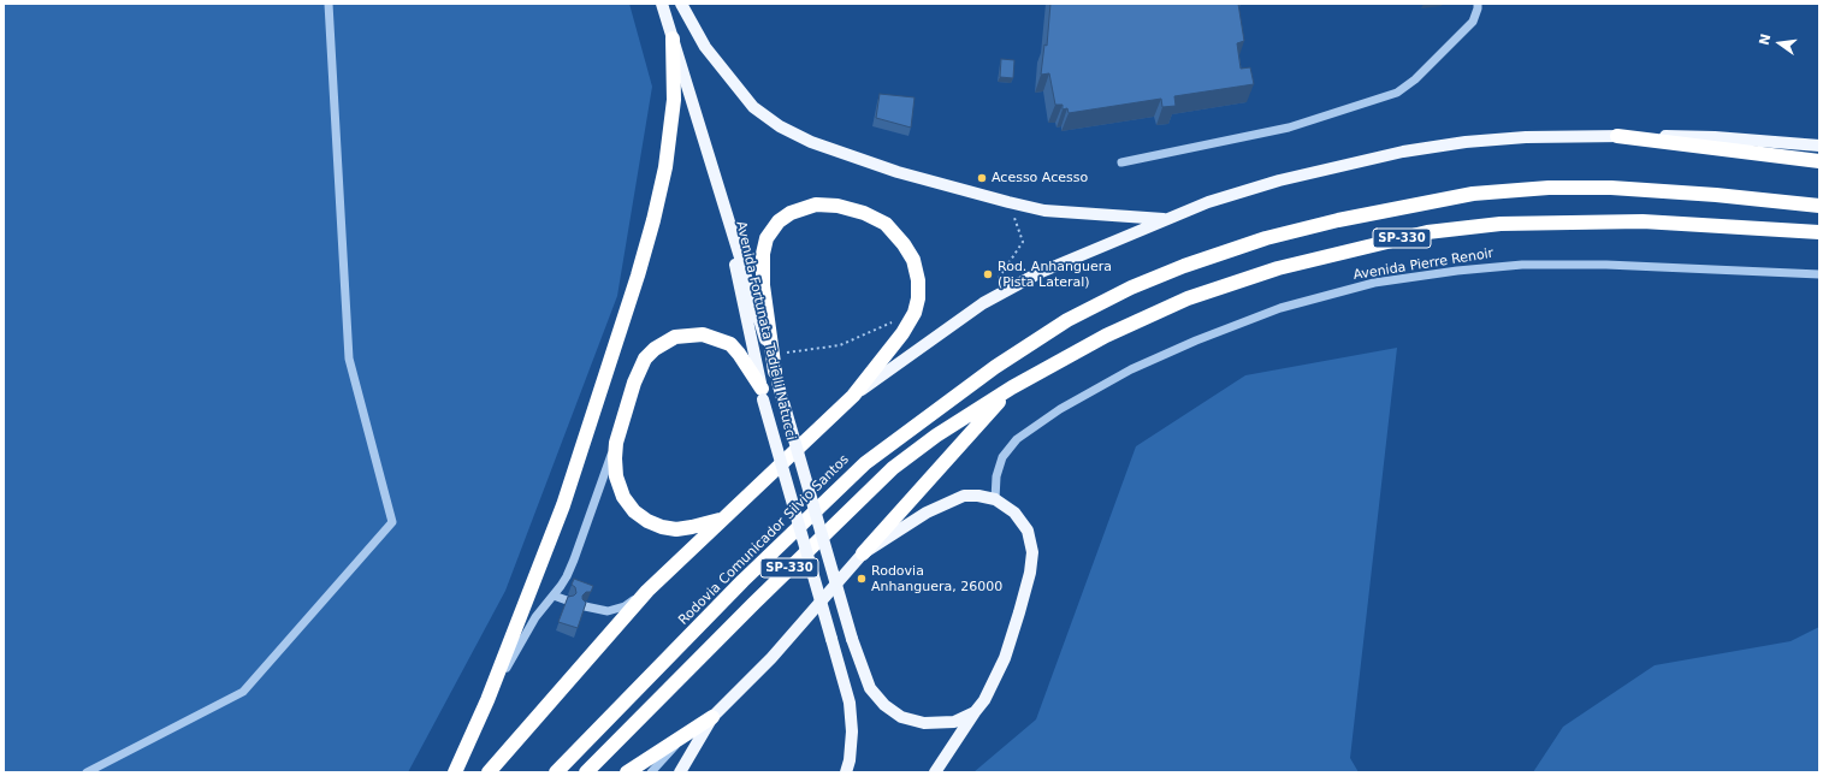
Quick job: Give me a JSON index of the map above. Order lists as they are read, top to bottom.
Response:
{
  "streets": {
    "highway": ["SP-330", "Rodovia Comunicador Silvio Santos"],
    "main road": ["Avenida Fortunata Tadielli Natucci"],
    "street": ["Avenida Pierre Renoir"]
  },
  "places": ["Acesso Acesso", "Rod. Anhanguera (Pista Lateral)", "Rodovia Anhanguera, 26000"],
  "north": "left"
}
